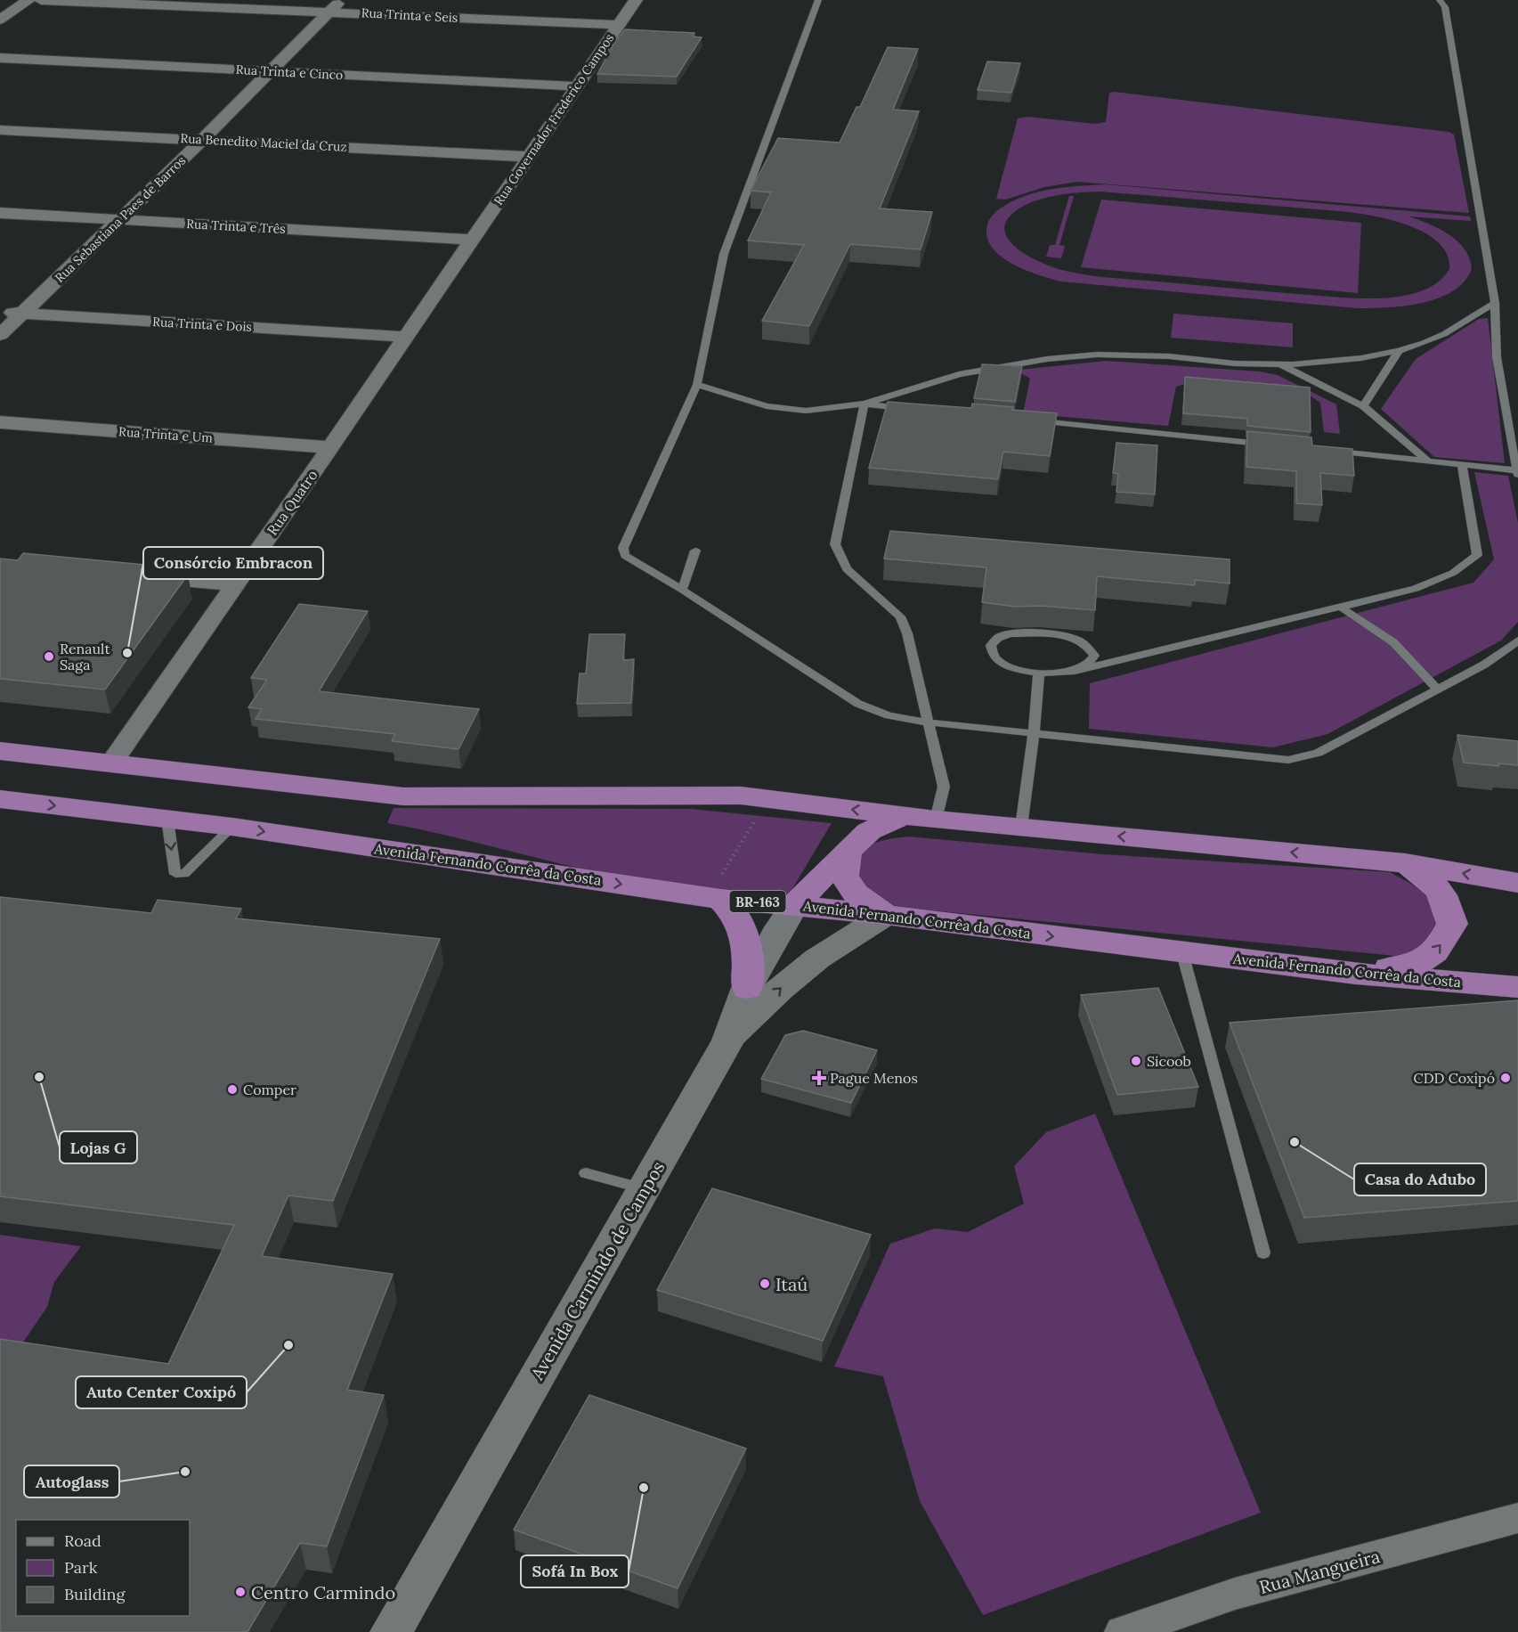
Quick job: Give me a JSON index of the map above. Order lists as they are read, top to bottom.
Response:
{
  "streets": {
    "highway": ["Avenida Fernando Corrêa da Costa", "BR-163"],
    "main road": ["Avenida Carmindo de Campos"],
    "street": [
      "Rua Trinta e Seis",
      "Rua Trinta e Cinco",
      "Rua Governador Frederico Campos",
      "Rua Benedito Maciel da Cruz",
      "Rua Sebastiana Paes de Barros",
      "Rua Trinta e Três",
      "Rua Trinta e Dois",
      "Rua Trinta e Um",
      "Rua Quatro",
      "Rua Mangueira"
    ]
  },
  "crossings": [
    ["Rua Trinta e Seis", "Rua Governador Frederico Campos"],
    ["Rua Trinta e Seis", "Rua Sebastiana Paes de Barros"],
    ["Rua Trinta e Cinco", "Rua Governador Frederico Campos"],
    ["Rua Trinta e Cinco", "Rua Sebastiana Paes de Barros"],
    ["Rua Governador Frederico Campos", "Rua Benedito Maciel da Cruz"],
    ["Rua Governador Frederico Campos", "Rua Trinta e Três"],
    ["Rua Governador Frederico Campos", "Rua Quatro"],
    ["Rua Benedito Maciel da Cruz", "Rua Sebastiana Paes de Barros"],
    ["Rua Sebastiana Paes de Barros", "Rua Trinta e Três"],
    ["Rua Sebastiana Paes de Barros", "Rua Trinta e Dois"],
    ["Rua Trinta e Três", "Rua Quatro"],
    ["Rua Trinta e Dois", "Rua Quatro"],
    ["Rua Trinta e Um", "Rua Quatro"],
    ["Avenida Fernando Corrêa da Costa", "Avenida Carmindo de Campos"]
  ],
  "places": {
    "other": [
      "Consórcio Embracon",
      "Renault Saga",
      "Sicoob",
      "Lojas G",
      "CDD Coxipó",
      "Comper",
      "Casa do Adubo",
      "Itaú",
      "Auto Center Coxipó",
      "Autoglass",
      "Sofá In Box",
      "Centro Carmindo"
    ],
    "health": ["Pague Menos"]
  },
  "legend": ["Road", "Park", "Building"]
}
